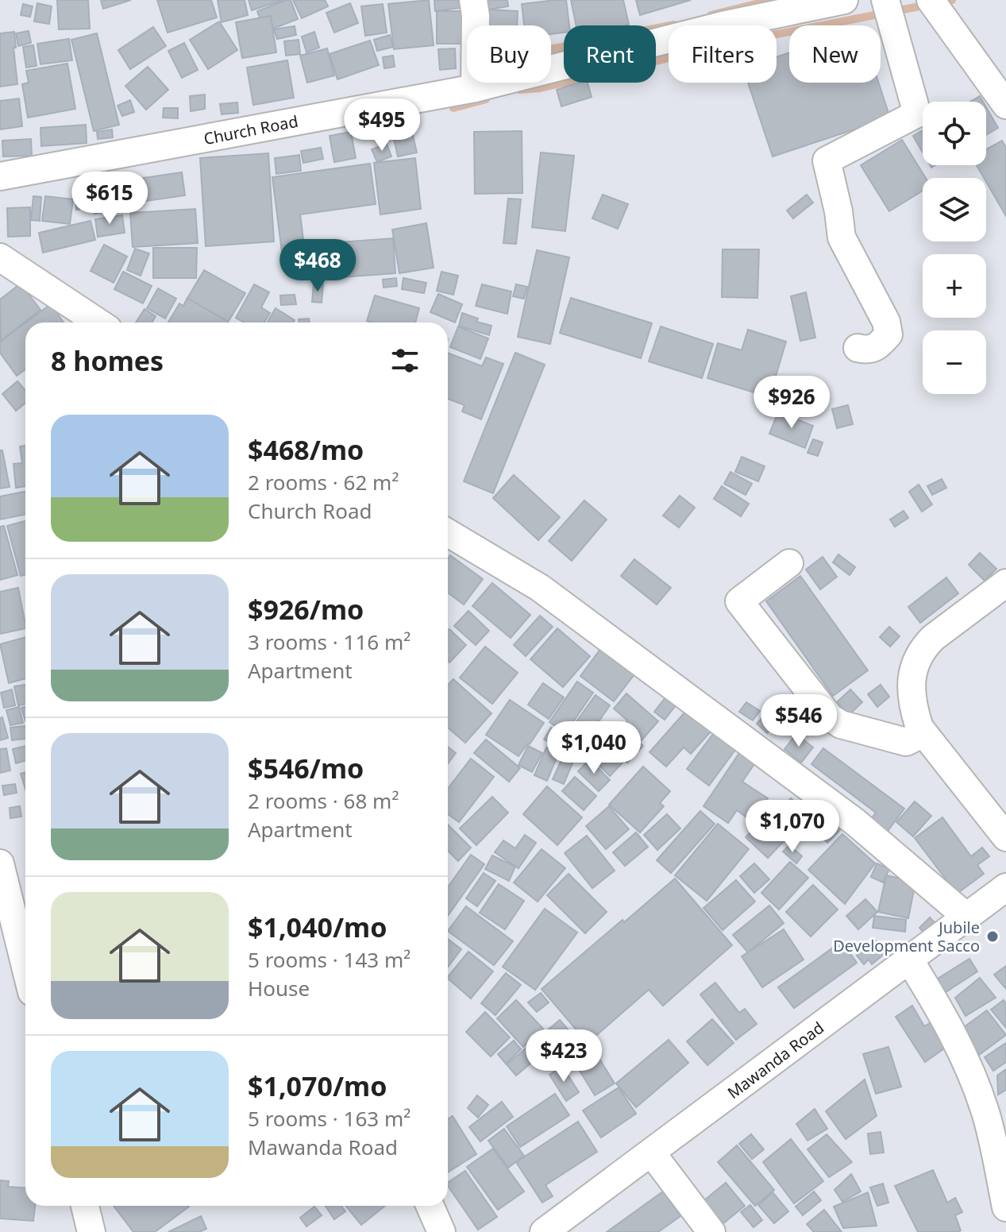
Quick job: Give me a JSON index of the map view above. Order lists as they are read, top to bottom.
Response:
{
  "streets": {
    "street": ["Church Road", "Mawanda Road"]
  },
  "places": ["Jubile Development Sacco"],
  "page": {
    "chip": [
      "Buy",
      "Rent",
      "Filters",
      "New"
    ],
    "price": [
      "$495",
      "$615",
      "$468",
      "$926",
      "$546",
      "$1,040",
      "$1,070",
      "$423"
    ],
    "map_buttons": ["+", "−"],
    "heading": "8 homes",
    "list": [
      {
        "name": "$468/mo",
        "note": "2 rooms · 62 m² · Church Road"
      },
      {
        "name": "$926/mo",
        "note": "3 rooms · 116 m² · Apartment"
      },
      {
        "name": "$546/mo",
        "note": "2 rooms · 68 m² · Apartment"
      },
      {
        "name": "$1,040/mo",
        "note": "5 rooms · 143 m² · House"
      },
      {
        "name": "$1,070/mo",
        "note": "5 rooms · 163 m² · Mawanda Road"
      }
    ]
  }
}
